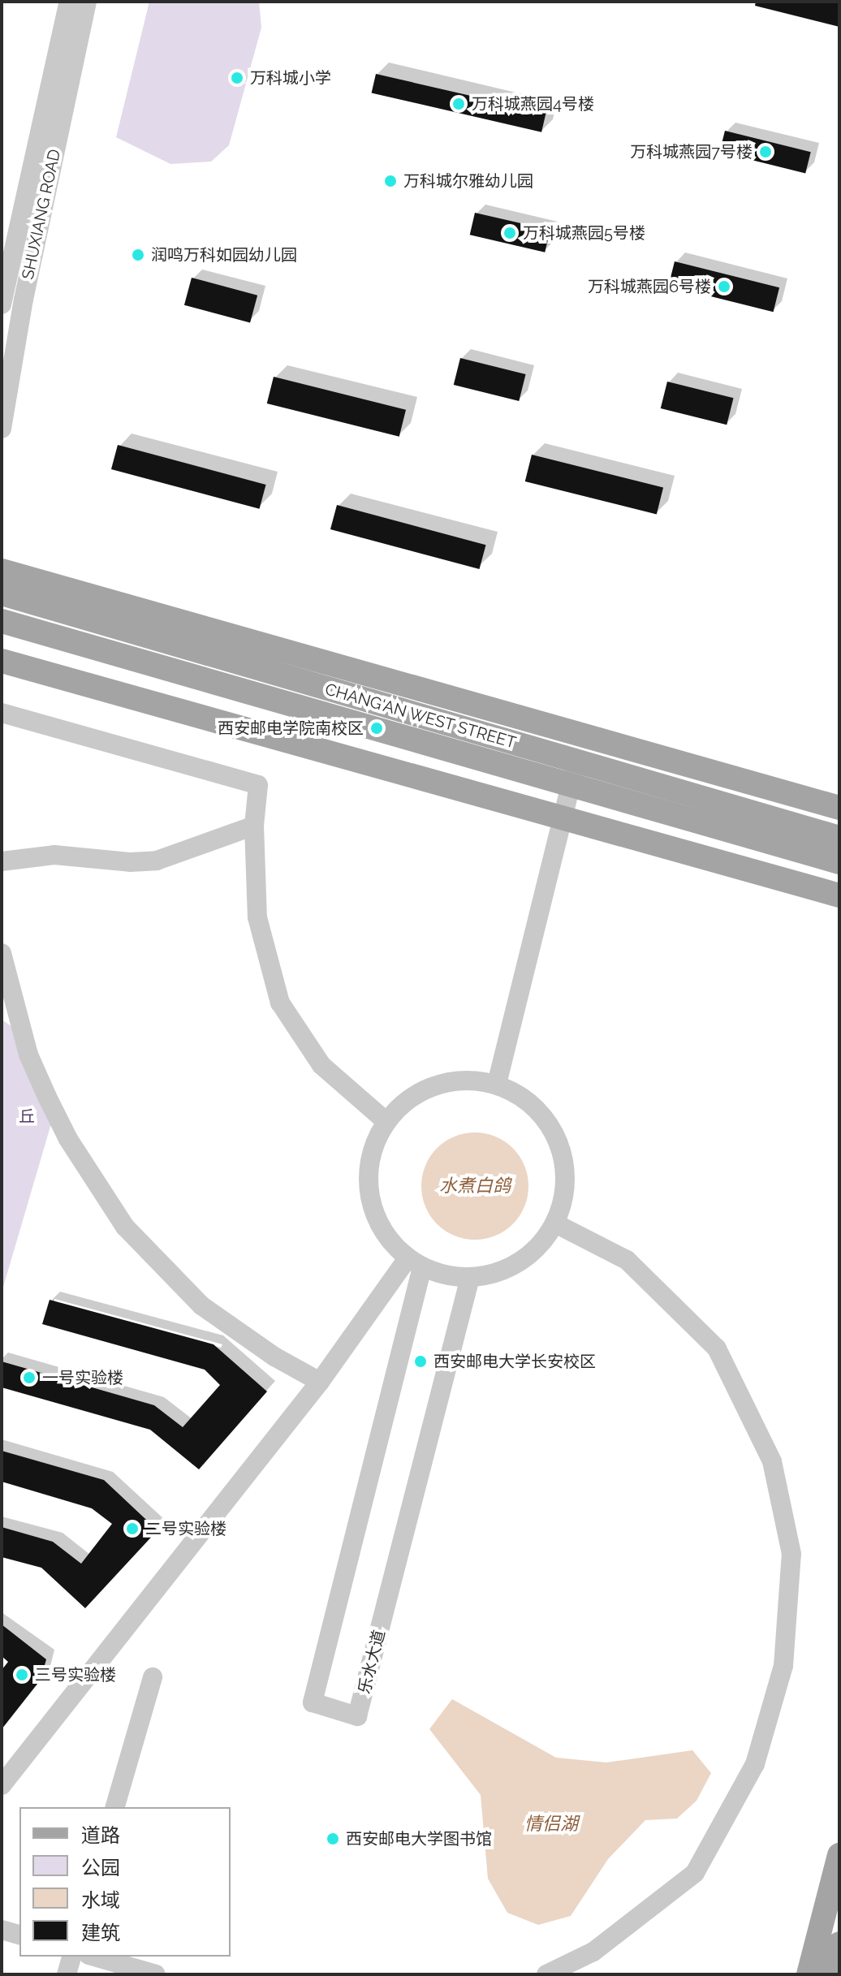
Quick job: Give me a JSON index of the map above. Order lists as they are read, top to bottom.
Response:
{
  "streets": {
    "main road": ["CHANG'AN WEST STREET"],
    "street": ["SHUXIANG ROAD", "乐水大道"]
  },
  "water": ["水煮白鸽", "情侣湖"],
  "parks": ["丘"],
  "places": [
    "万科城小学",
    "万科城燕园4号楼",
    "万科城燕园7号楼",
    "万科城尔雅幼儿园",
    "万科城燕园5号楼",
    "润鸣万科如园幼儿园",
    "万科城燕园6号楼",
    "西安邮电学院南校区",
    "西安邮电大学长安校区",
    "一号实验楼",
    "二号实验楼",
    "三号实验楼",
    "西安邮电大学图书馆"
  ],
  "legend": [
    "道路",
    "公园",
    "水域",
    "建筑"
  ]
}
